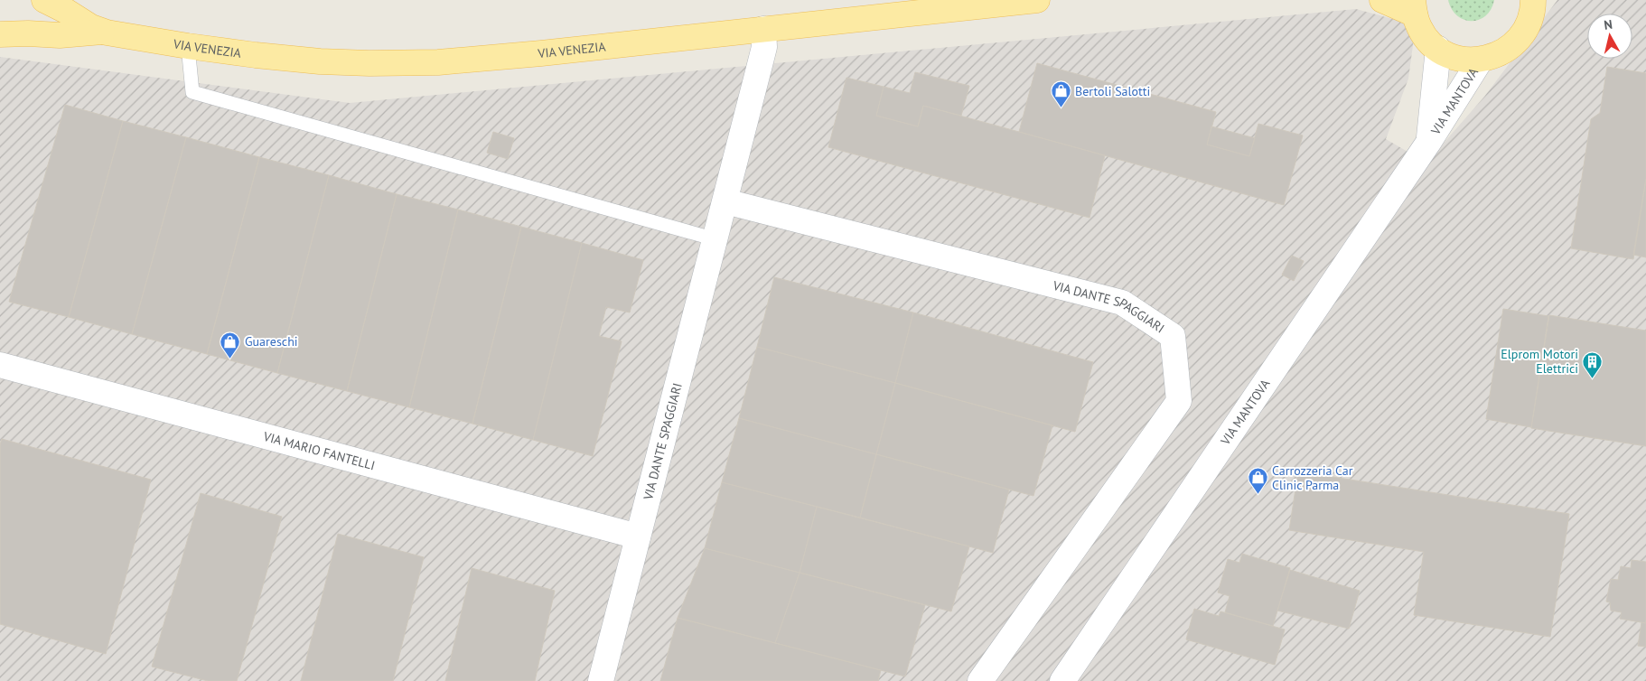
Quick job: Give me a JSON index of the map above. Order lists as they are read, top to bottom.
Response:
{
  "streets": {
    "main road": ["VIA VENEZIA", "VIA MANTOVA"],
    "street": ["VIA DANTE SPAGGIARI", "VIA MARIO FANTELLI"]
  },
  "crossings": [
    ["VIA VENEZIA", "VIA DANTE SPAGGIARI"],
    ["VIA DANTE SPAGGIARI", "VIA MARIO FANTELLI"]
  ],
  "places": {
    "shop": ["Bertoli Salotti", "Guareschi", "Carrozzeria Car Clinic Parma"],
    "building": ["Elprom Motori Elettrici"]
  },
  "north": "top"
}
